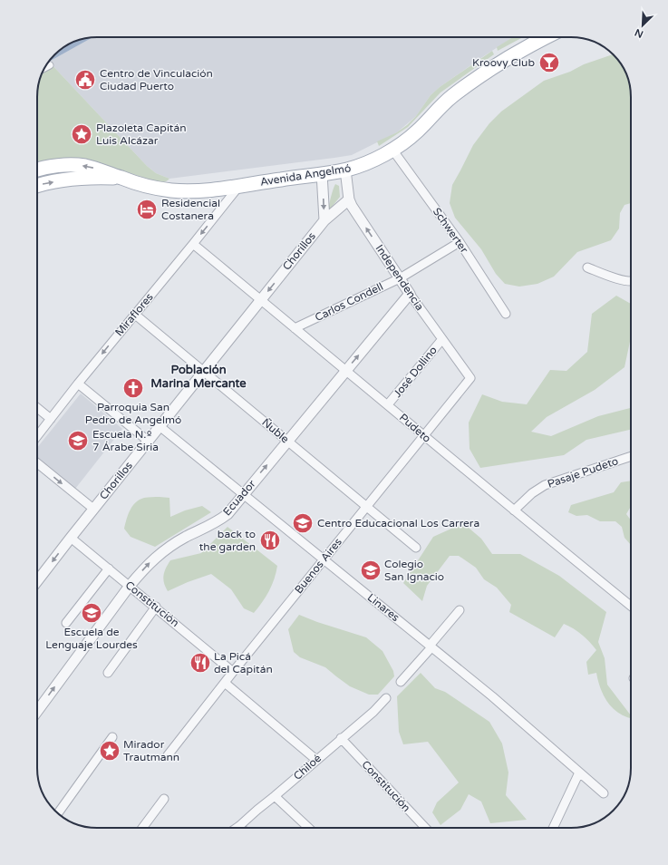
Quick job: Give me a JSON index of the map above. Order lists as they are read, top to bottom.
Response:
{
  "streets": {
    "main road": ["Avenida Angelmó"],
    "street": [
      "Schwerter",
      "Chorillos",
      "Independencia",
      "Carlos Condell",
      "Miraflores",
      "José Dollino",
      "Pudeto",
      "Ñuble",
      "Pasaje Pudeto",
      "Ecuador",
      "Buenos Aires",
      "Constitución",
      "Linares",
      "Chiloé"
    ]
  },
  "crossings": [
    ["Avenida Angelmó", "Schwerter"],
    ["Avenida Angelmó", "Independencia"],
    ["Avenida Angelmó", "Miraflores"],
    ["Schwerter", "Carlos Condell"],
    ["Chorillos", "Independencia"],
    ["Chorillos", "Pudeto"],
    ["Chorillos", "Ñuble"],
    ["Chorillos", "Constitución"],
    ["Chorillos", "Linares"],
    ["Independencia", "Carlos Condell"],
    ["Independencia", "José Dollino"],
    ["Independencia", "Ecuador"],
    ["Independencia", "Buenos Aires"],
    ["Carlos Condell", "Pudeto"],
    ["Miraflores", "Pudeto"],
    ["Miraflores", "Ñuble"],
    ["José Dollino", "Pudeto"],
    ["Pudeto", "Pasaje Pudeto"],
    ["Pudeto", "Ecuador"],
    ["Pudeto", "Buenos Aires"],
    ["Ñuble", "Ecuador"],
    ["Ñuble", "Buenos Aires"],
    ["Ecuador", "Constitución"],
    ["Ecuador", "Linares"],
    ["Buenos Aires", "Constitución"],
    ["Buenos Aires", "Linares"],
    ["Constitución", "Chiloé"]
  ],
  "one_way": ["Independencia", "Miraflores"],
  "districts": ["Población Marina Mercante"],
  "places": {
    "bar": ["Kroovy Club"],
    "public building": ["Centro de Vinculación Ciudad Puerto"],
    "place": ["Plazoleta Capitán Luis Alcázar", "Mirador Trautmann"],
    "hotel": ["Residencial Costanera"],
    "church": ["Parroquia San Pedro de Angelmó"],
    "school or university": [
      "Escuela N.º 7 Árabe Siria",
      "Centro Educacional Los Carrera",
      "Colegio San Ignacio",
      "Escuela de Lenguaje Lourdes"
    ],
    "restaurant": ["back to the garden", "La Picá del Capitán"]
  },
  "north": "bottom left"
}
